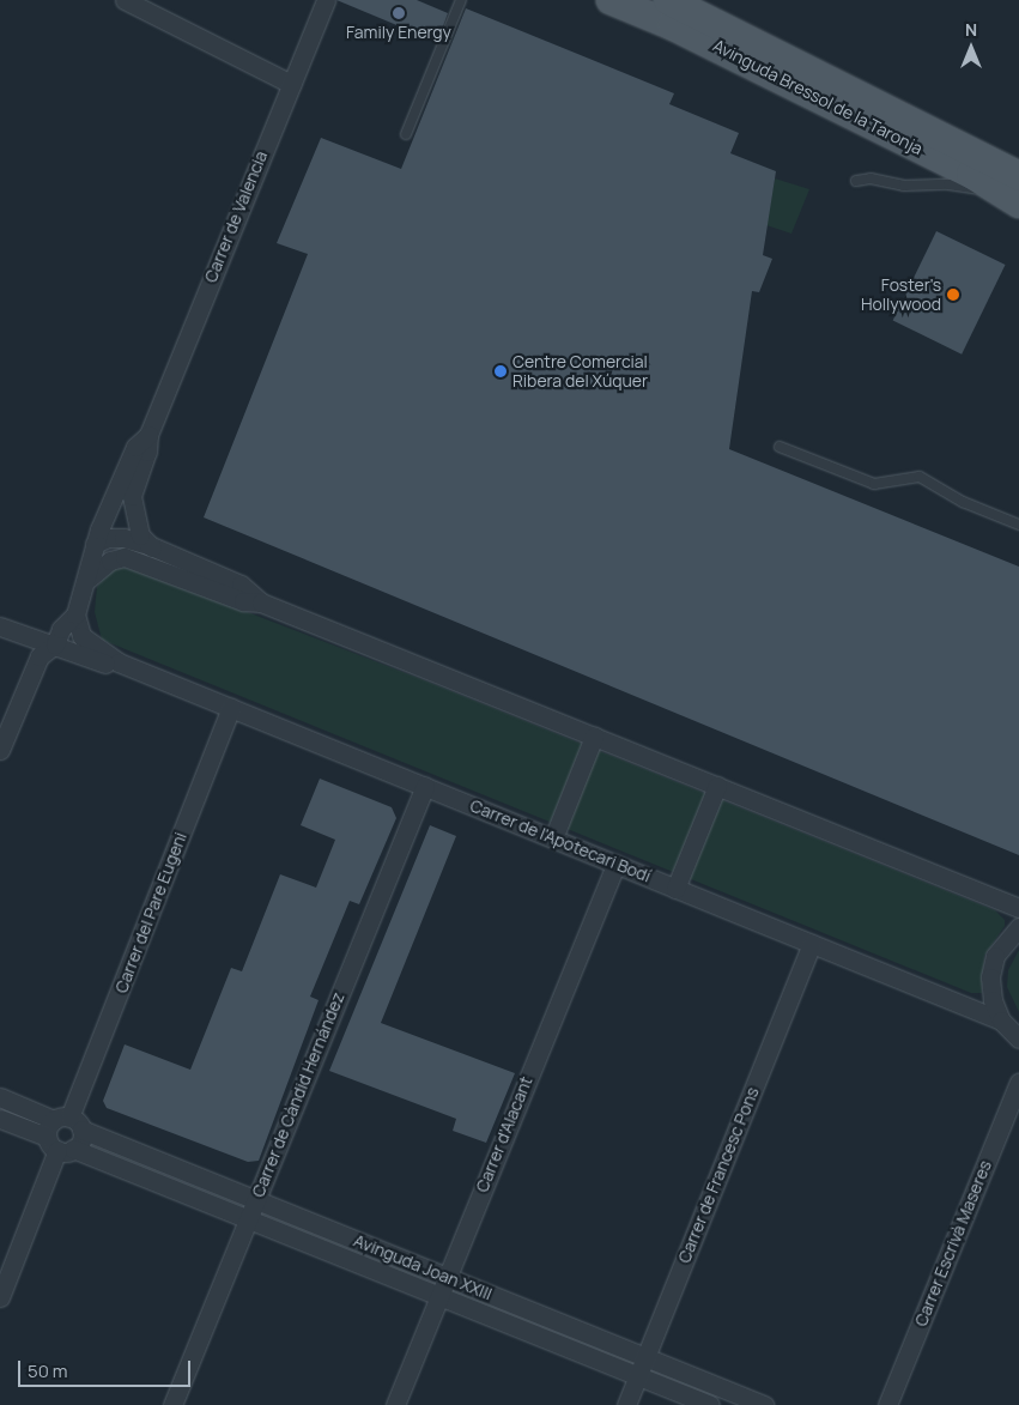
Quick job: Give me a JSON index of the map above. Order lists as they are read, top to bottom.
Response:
{
  "streets": {
    "main road": ["Avinguda Bressol de la Taronja"],
    "street": [
      "Carrer de Valencia",
      "Carrer de l'Apotecari Bodí",
      "Carrer del Pare Eugeni",
      "Carrer de Càndid Hernández",
      "Carrer d'Alacant",
      "Carrer de Francesc Pons",
      "Carrer Escrivà Maseres",
      "Avinguda Joan XXIII"
    ]
  },
  "crossings": [
    ["Carrer de l'Apotecari Bodí", "Carrer del Pare Eugeni"],
    ["Carrer de l'Apotecari Bodí", "Carrer de Càndid Hernández"],
    ["Carrer de l'Apotecari Bodí", "Carrer d'Alacant"],
    ["Carrer de l'Apotecari Bodí", "Carrer de Francesc Pons"],
    ["Carrer del Pare Eugeni", "Avinguda Joan XXIII"],
    ["Carrer de Càndid Hernández", "Avinguda Joan XXIII"],
    ["Carrer d'Alacant", "Avinguda Joan XXIII"],
    ["Carrer de Francesc Pons", "Avinguda Joan XXIII"]
  ],
  "places": ["Family Energy", "Foster's Hollywood", "Centre Comercial Ribera del Xúquer"],
  "scale_bar": "50 m",
  "north": "top"
}
